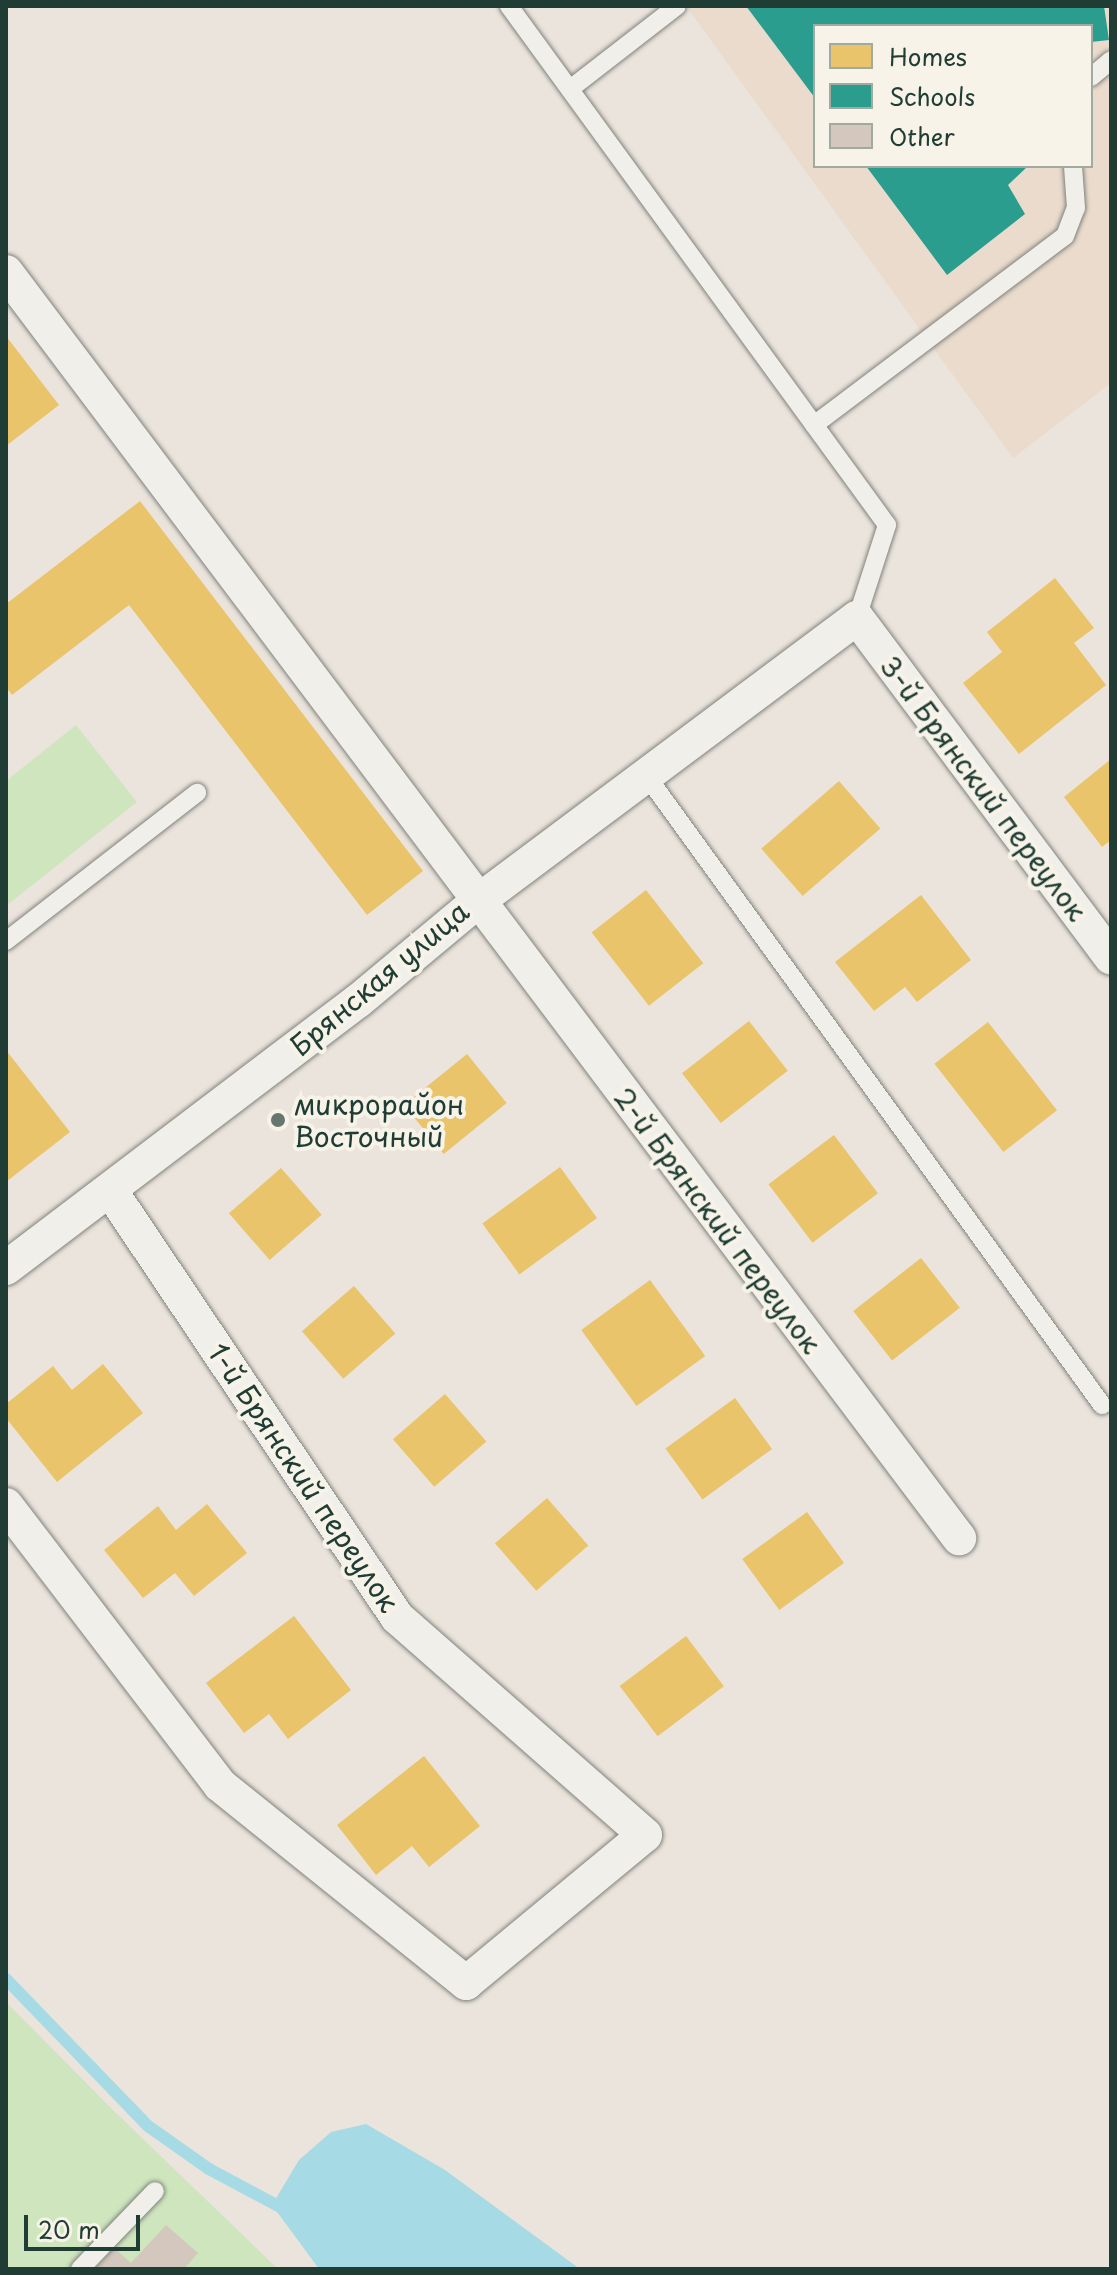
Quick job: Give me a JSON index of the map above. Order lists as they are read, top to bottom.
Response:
{
  "streets": {
    "street": [
      "3-й Брянский переулок",
      "Брянская улица",
      "2-й Брянский переулок",
      "1-й Брянский переулок"
    ]
  },
  "crossings": [
    ["Брянская улица", "2-й Брянский переулок"],
    ["Брянская улица", "1-й Брянский переулок"]
  ],
  "places": ["микрорайон Восточный"],
  "legend": ["Homes", "Schools", "Other"],
  "scale_bar": "20 m"
}
